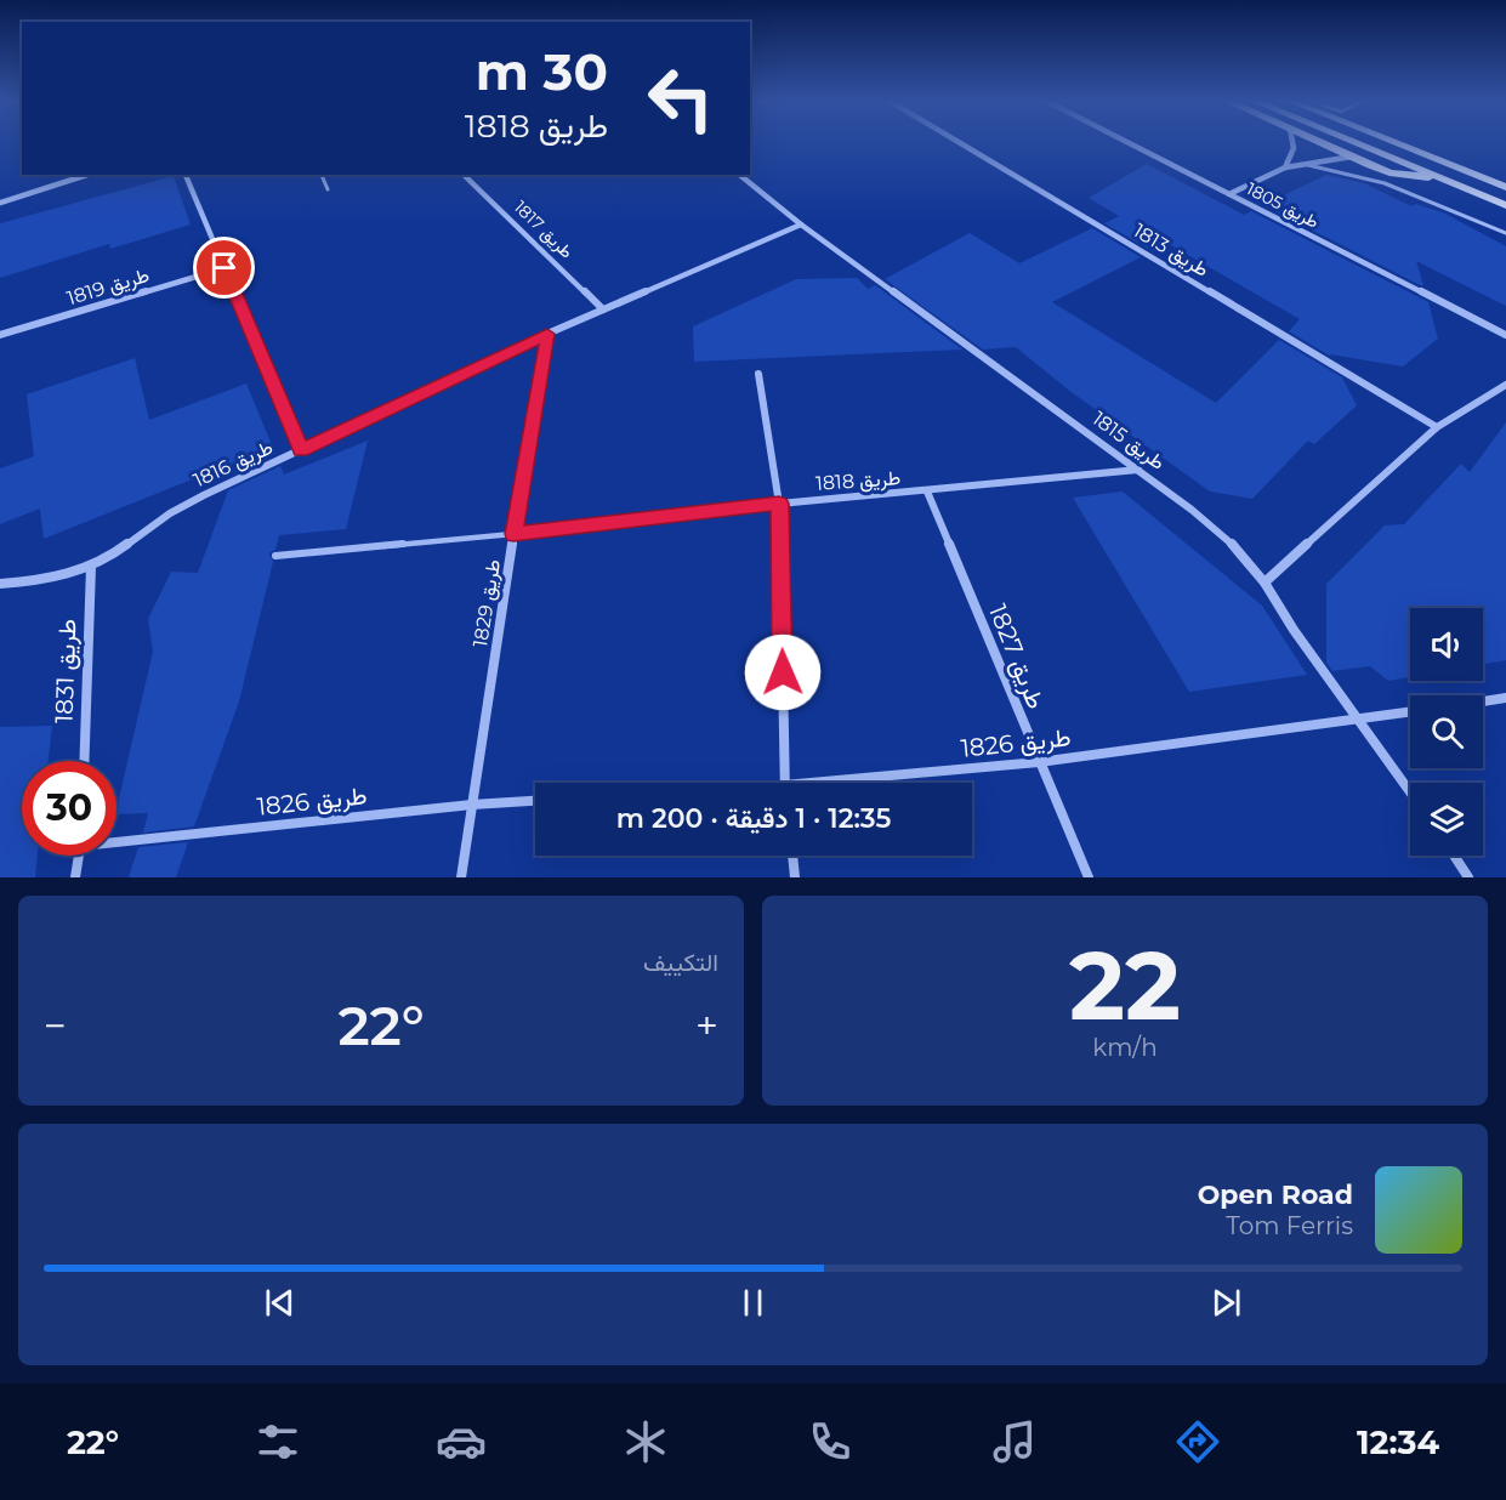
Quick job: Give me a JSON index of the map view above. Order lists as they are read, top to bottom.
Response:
{
  "streets": {
    "street": [
      "طريق 1805",
      "طريق 1817",
      "طريق 1813",
      "طريق 1819",
      "طريق 1815",
      "طريق 1816",
      "طريق 1818",
      "طريق 1829",
      "طريق 1827",
      "طريق 1831",
      "طريق 1826"
    ]
  },
  "crossings": [
    ["طريق 1817", "طريق 1816"],
    ["طريق 1815", "طريق 1816"],
    ["طريق 1815", "طريق 1818"],
    ["طريق 1815", "طريق 1826"],
    ["طريق 1816", "طريق 1829"],
    ["طريق 1816", "طريق 1831"],
    ["طريق 1818", "طريق 1829"],
    ["طريق 1818", "طريق 1827"],
    ["طريق 1829", "طريق 1826"],
    ["طريق 1827", "طريق 1826"]
  ],
  "page": {
    "turn": ["30 m", "طريق 1818"],
    "limit": "30",
    "trip": "12:35 · 1 دقيقة · 200 m",
    "tile": [
      ["22", "km/h"],
      "التكييف"
    ],
    "heat": ["−", "22°", "+"],
    "song": ["Open Road", "Tom Ferris"],
    "tabs": ["12:34", "22°"]
  }
}
